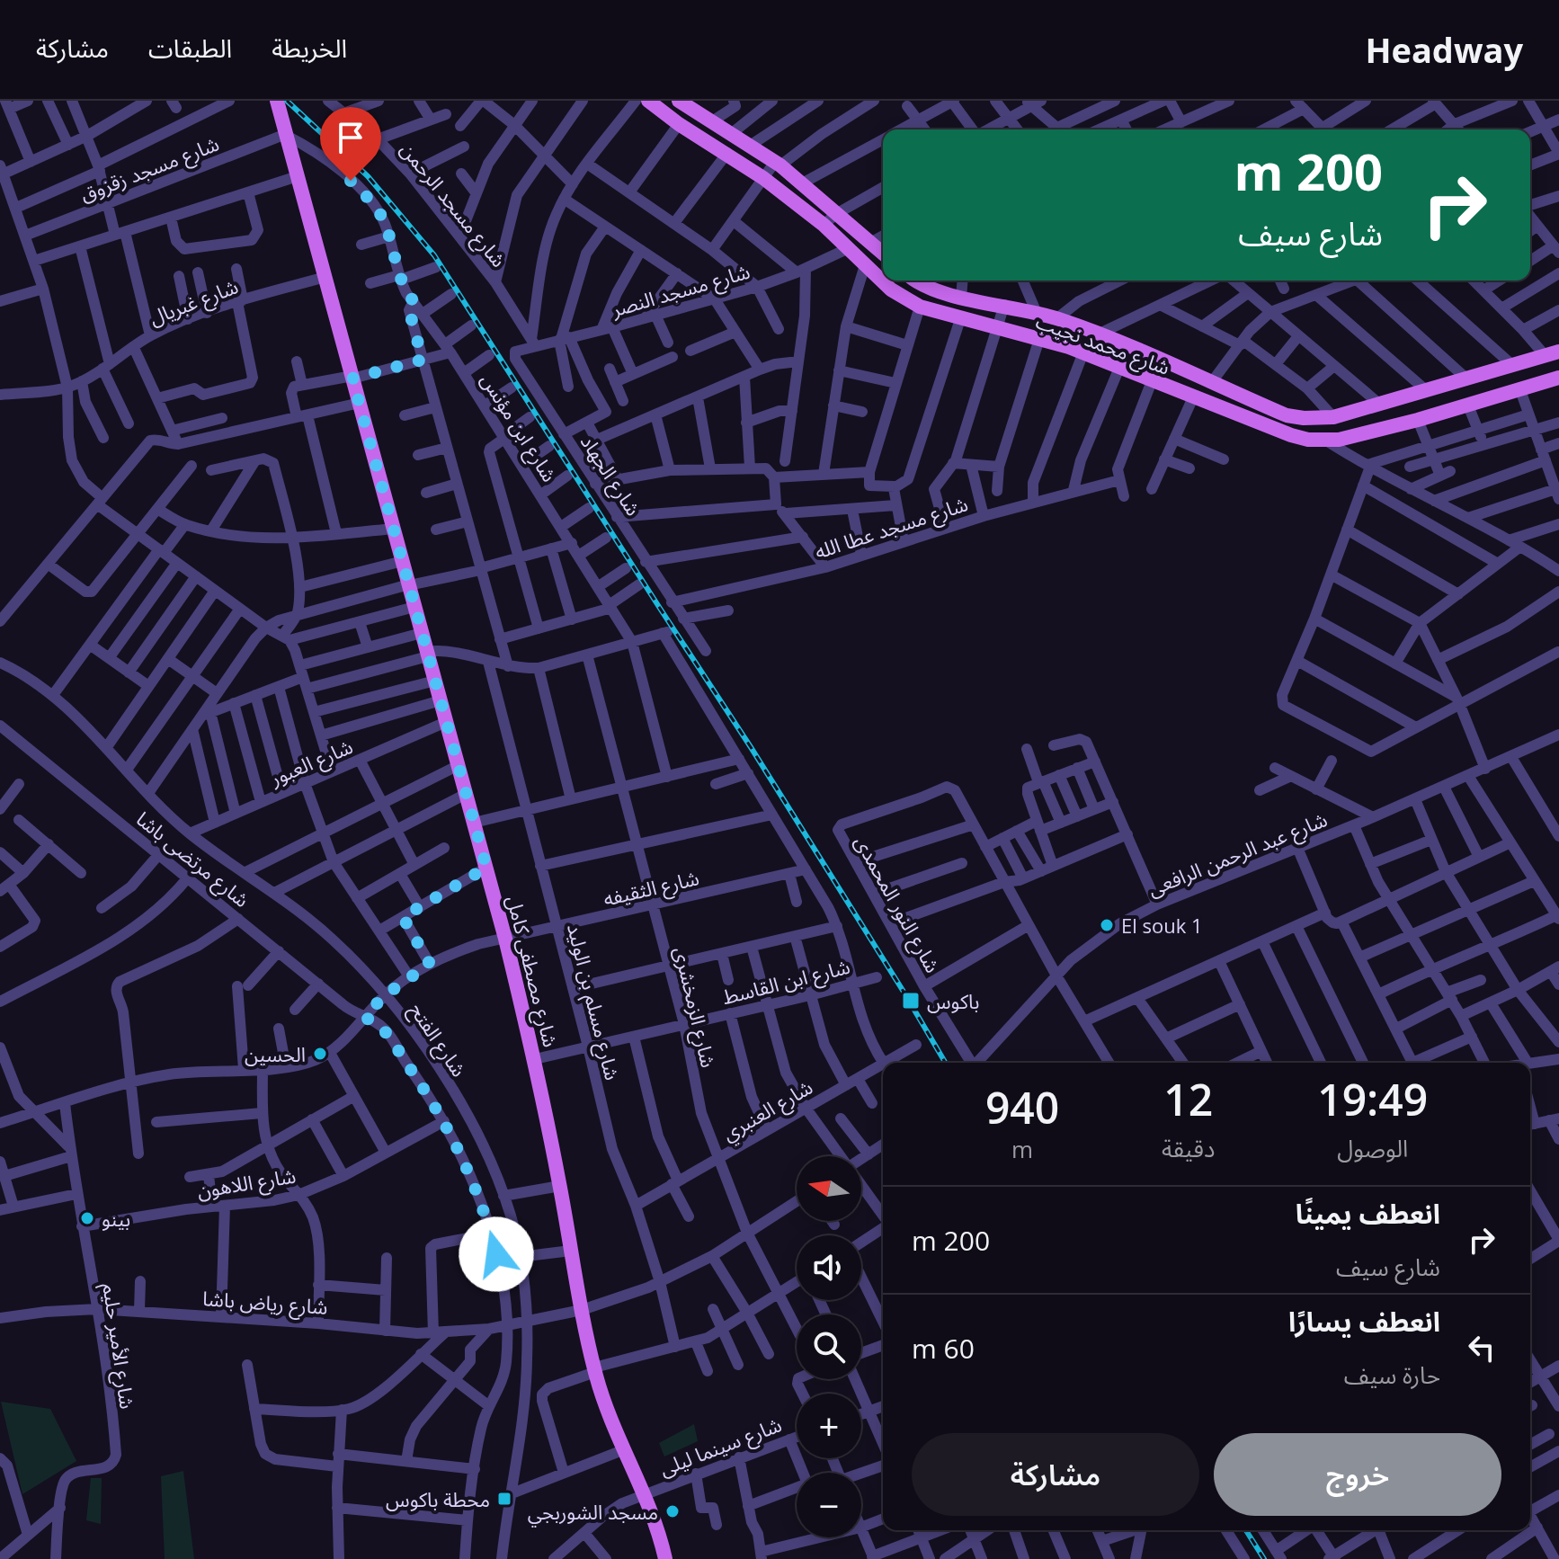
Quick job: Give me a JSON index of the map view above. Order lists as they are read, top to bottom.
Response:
{
  "streets": {
    "main road": ["شارع محمد نجيب", "شارع مصطفى كامل"],
    "street": [
      "شارع مسجد زقزوق",
      "شارع مسجد الرحمن",
      "شارع مسجد النصر",
      "شارع غبريال",
      "شارع ابن مؤنس",
      "شارع الجهاد",
      "شارع مسجد عطا الله",
      "شارع العبور",
      "شارع عبد الرحمن الرافعى",
      "شارع مرتضى باشا",
      "شارع الثقيفه",
      "شارع النور المحمدى",
      "شارع ابن القاسط",
      "شارع مسلم بن الوليد",
      "شارع الزمخشرى",
      "شارع الفتح",
      "شارع العنبري",
      "شارع اللاهون",
      "شارع رياض باشا",
      "شارع الأمير حليم",
      "شارع سينما ليلى"
    ]
  },
  "crossings": [
    ["شارع مسجد زقزوق", "شارع ابن مؤنس"],
    ["شارع مسجد زقزوق", "شارع مصطفى كامل"],
    ["شارع مسجد الرحمن", "شارع مسجد النصر"],
    ["شارع مسجد النصر", "شارع محمد نجيب"],
    ["شارع مسجد النصر", "شارع الجهاد"],
    ["شارع غبريال", "شارع مصطفى كامل"],
    ["شارع ابن مؤنس", "شارع مصطفى كامل"],
    ["شارع الجهاد", "شارع مسجد عطا الله"],
    ["شارع العبور", "شارع مصطفى كامل"],
    ["شارع العبور", "شارع الفتح"],
    ["شارع مرتضى باشا", "شارع الثقيفه"],
    ["شارع مرتضى باشا", "شارع الفتح"],
    ["شارع الثقيفه", "شارع مصطفى كامل"],
    ["شارع الثقيفه", "شارع مسلم بن الوليد"],
    ["شارع الثقيفه", "شارع الزمخشرى"],
    ["شارع الثقيفه", "شارع الفتح"],
    ["شارع مصطفى كامل", "شارع ابن القاسط"],
    ["شارع مصطفى كامل", "شارع سينما ليلى"],
    ["شارع ابن القاسط", "شارع مسلم بن الوليد"],
    ["شارع ابن القاسط", "شارع الزمخشرى"],
    ["شارع مسلم بن الوليد", "شارع العنبري"],
    ["شارع الزمخشرى", "شارع العنبري"],
    ["شارع الفتح", "شارع اللاهون"],
    ["شارع الفتح", "شارع رياض باشا"],
    ["شارع اللاهون", "شارع الأمير حليم"],
    ["شارع رياض باشا", "شارع الأمير حليم"]
  ],
  "places": {
    "other": [
      "El souk 1",
      "الحسين",
      "بينو",
      "مسجد الشوربجي"
    ],
    "transit": ["باكوس", "محطة باكوس"]
  },
  "north": "left",
  "page": {
    "header": "Headway",
    "nav": ["الخريطة", "الطبقات", "مشاركة"],
    "turn": ["200 m", "شارع سيف"],
    "eta": [
      "19:49",
      "الوصول",
      "12",
      "دقيقة",
      "940",
      "m"
    ],
    "map_buttons": ["+", "−"],
    "list": [
      {
        "name": "انعطف يمينًا",
        "note": "شارع سيف",
        "value": "200 m"
      },
      {
        "name": "انعطف يسارًا",
        "note": "حارة سيف",
        "value": "60 m"
      }
    ],
    "buttons": ["خروج", "مشاركة"]
  }
}
